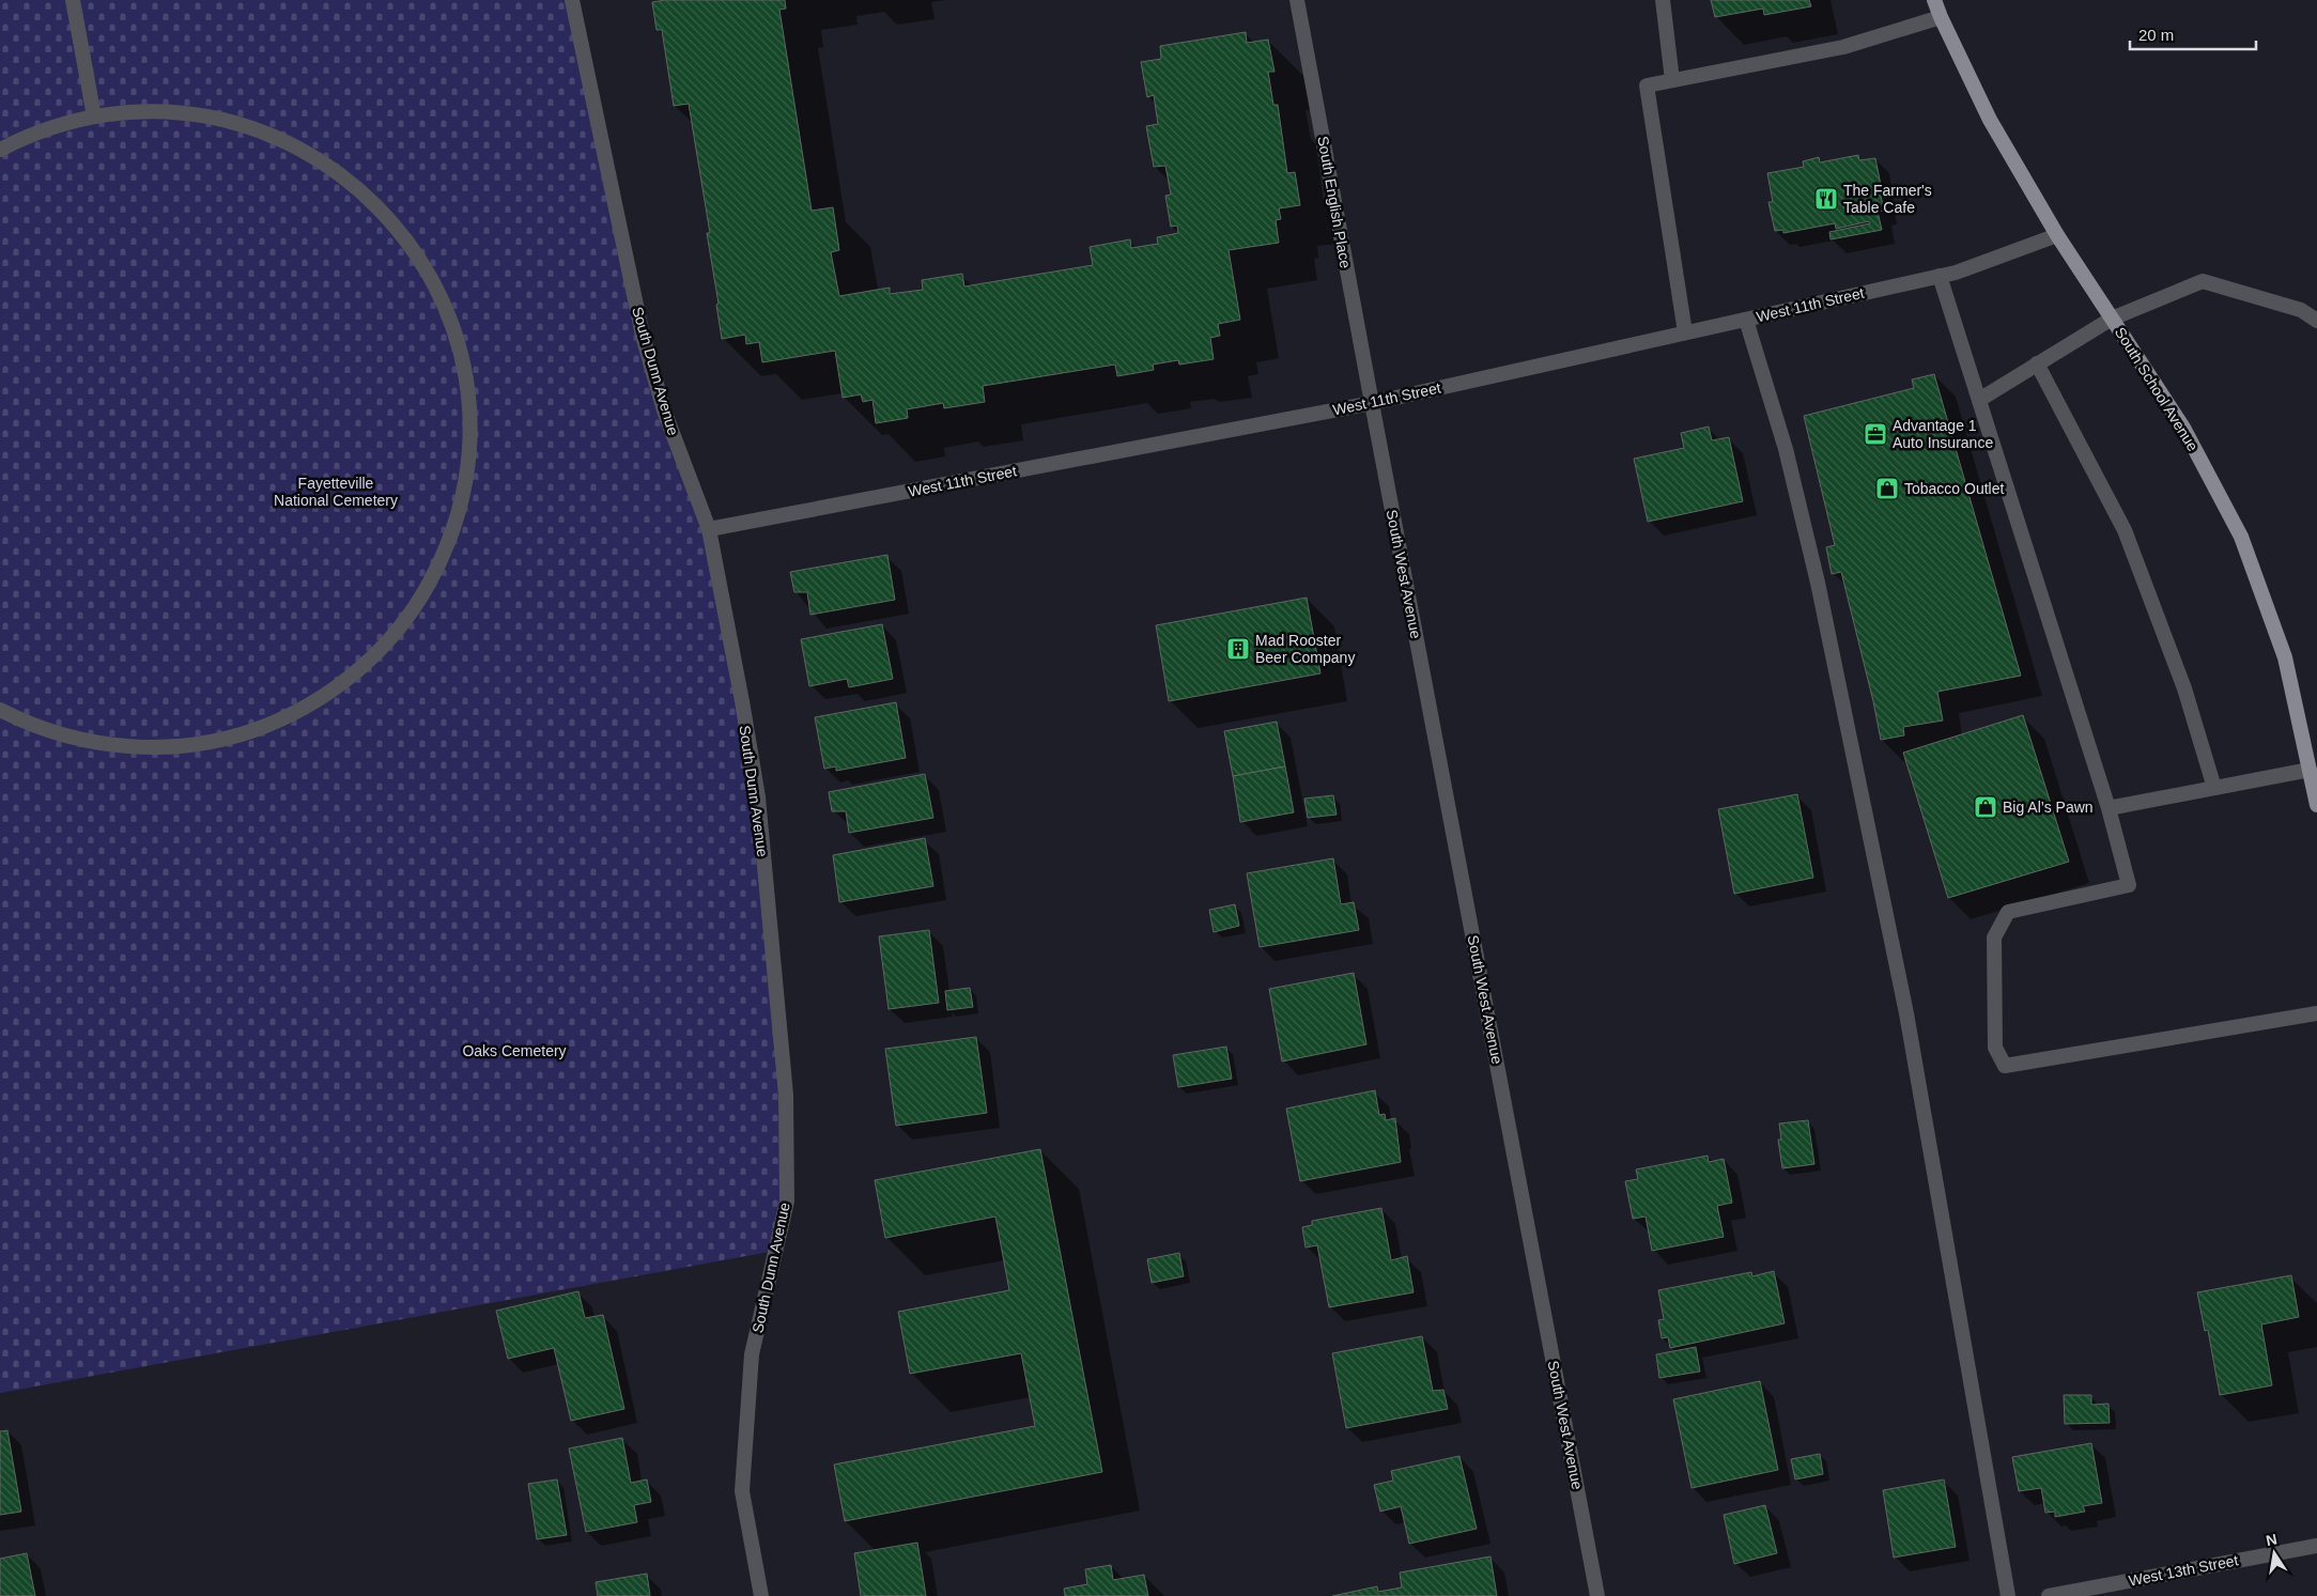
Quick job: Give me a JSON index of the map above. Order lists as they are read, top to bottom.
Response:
{
  "streets": {
    "main road": ["South School Avenue"],
    "street": [
      "South English Place",
      "West 11th Street",
      "South Dunn Avenue",
      "South West Avenue",
      "West 13th Street"
    ]
  },
  "crossings": [
    ["South English Place", "West 11th Street"],
    ["South English Place", "South West Avenue"],
    ["West 11th Street", "South Dunn Avenue"],
    ["West 11th Street", "South School Avenue"],
    ["West 11th Street", "South West Avenue"]
  ],
  "parks": ["Fayetteville National Cemetery", "Oaks Cemetery"],
  "places": {
    "restaurant": ["The Farmer's Table Cafe"],
    "office": ["Advantage 1 Auto Insurance"],
    "shop": ["Tobacco Outlet", "Big Al’s Pawn"],
    "building": ["Mad Rooster Beer Company"]
  },
  "scale_bar": "20 m",
  "north": "top"
}
